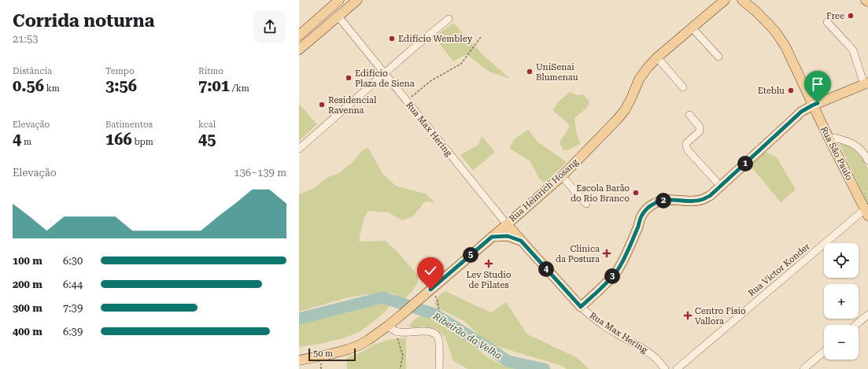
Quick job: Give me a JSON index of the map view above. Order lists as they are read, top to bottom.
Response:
{
  "streets": {
    "main road": ["Rua Max Hering", "Rua São Paulo", "Rua Heinrich Hosang"],
    "street": ["Rua Victor Konder"]
  },
  "crossings": [
    ["Rua Max Hering", "Rua Heinrich Hosang"],
    ["Rua São Paulo", "Rua Victor Konder"]
  ],
  "water": ["Ribeirão da Velha"],
  "places": {
    "other": [
      "Free",
      "Edifício Wembley",
      "UniSenai Blumenau",
      "Edifício Plaza de Siena",
      "Eteblu",
      "Residencial Ravenna",
      "Escola Barão do Rio Branco"
    ],
    "health": ["Clínica da Postura", "Lev Studio de Pilates", "Centro Fisio Vallora"]
  },
  "scale_bar": "50 m",
  "page": {
    "heading": ["Corrida noturna", "21:53"],
    "stats": [
      ["Distância", "0.56 km"],
      ["Tempo", "3:56"],
      ["Ritmo", "7:01 /km"],
      ["Elevação", "4 m"],
      ["Batimentos", "166 bpm"],
      ["kcal", "45"]
    ],
    "pins": [
      "1",
      "2",
      "5",
      "4",
      "3"
    ],
    "chart": ["Elevação", "136–139 m"],
    "map_buttons": ["+", "−"],
    "list": [
      {
        "name": "100 m",
        "note": "6:30"
      },
      {
        "name": "200 m",
        "note": "6:44"
      },
      {
        "name": "300 m",
        "note": "7:39"
      },
      {
        "name": "400 m",
        "note": "6:39"
      }
    ],
    "scale": "50 m"
  }
}
